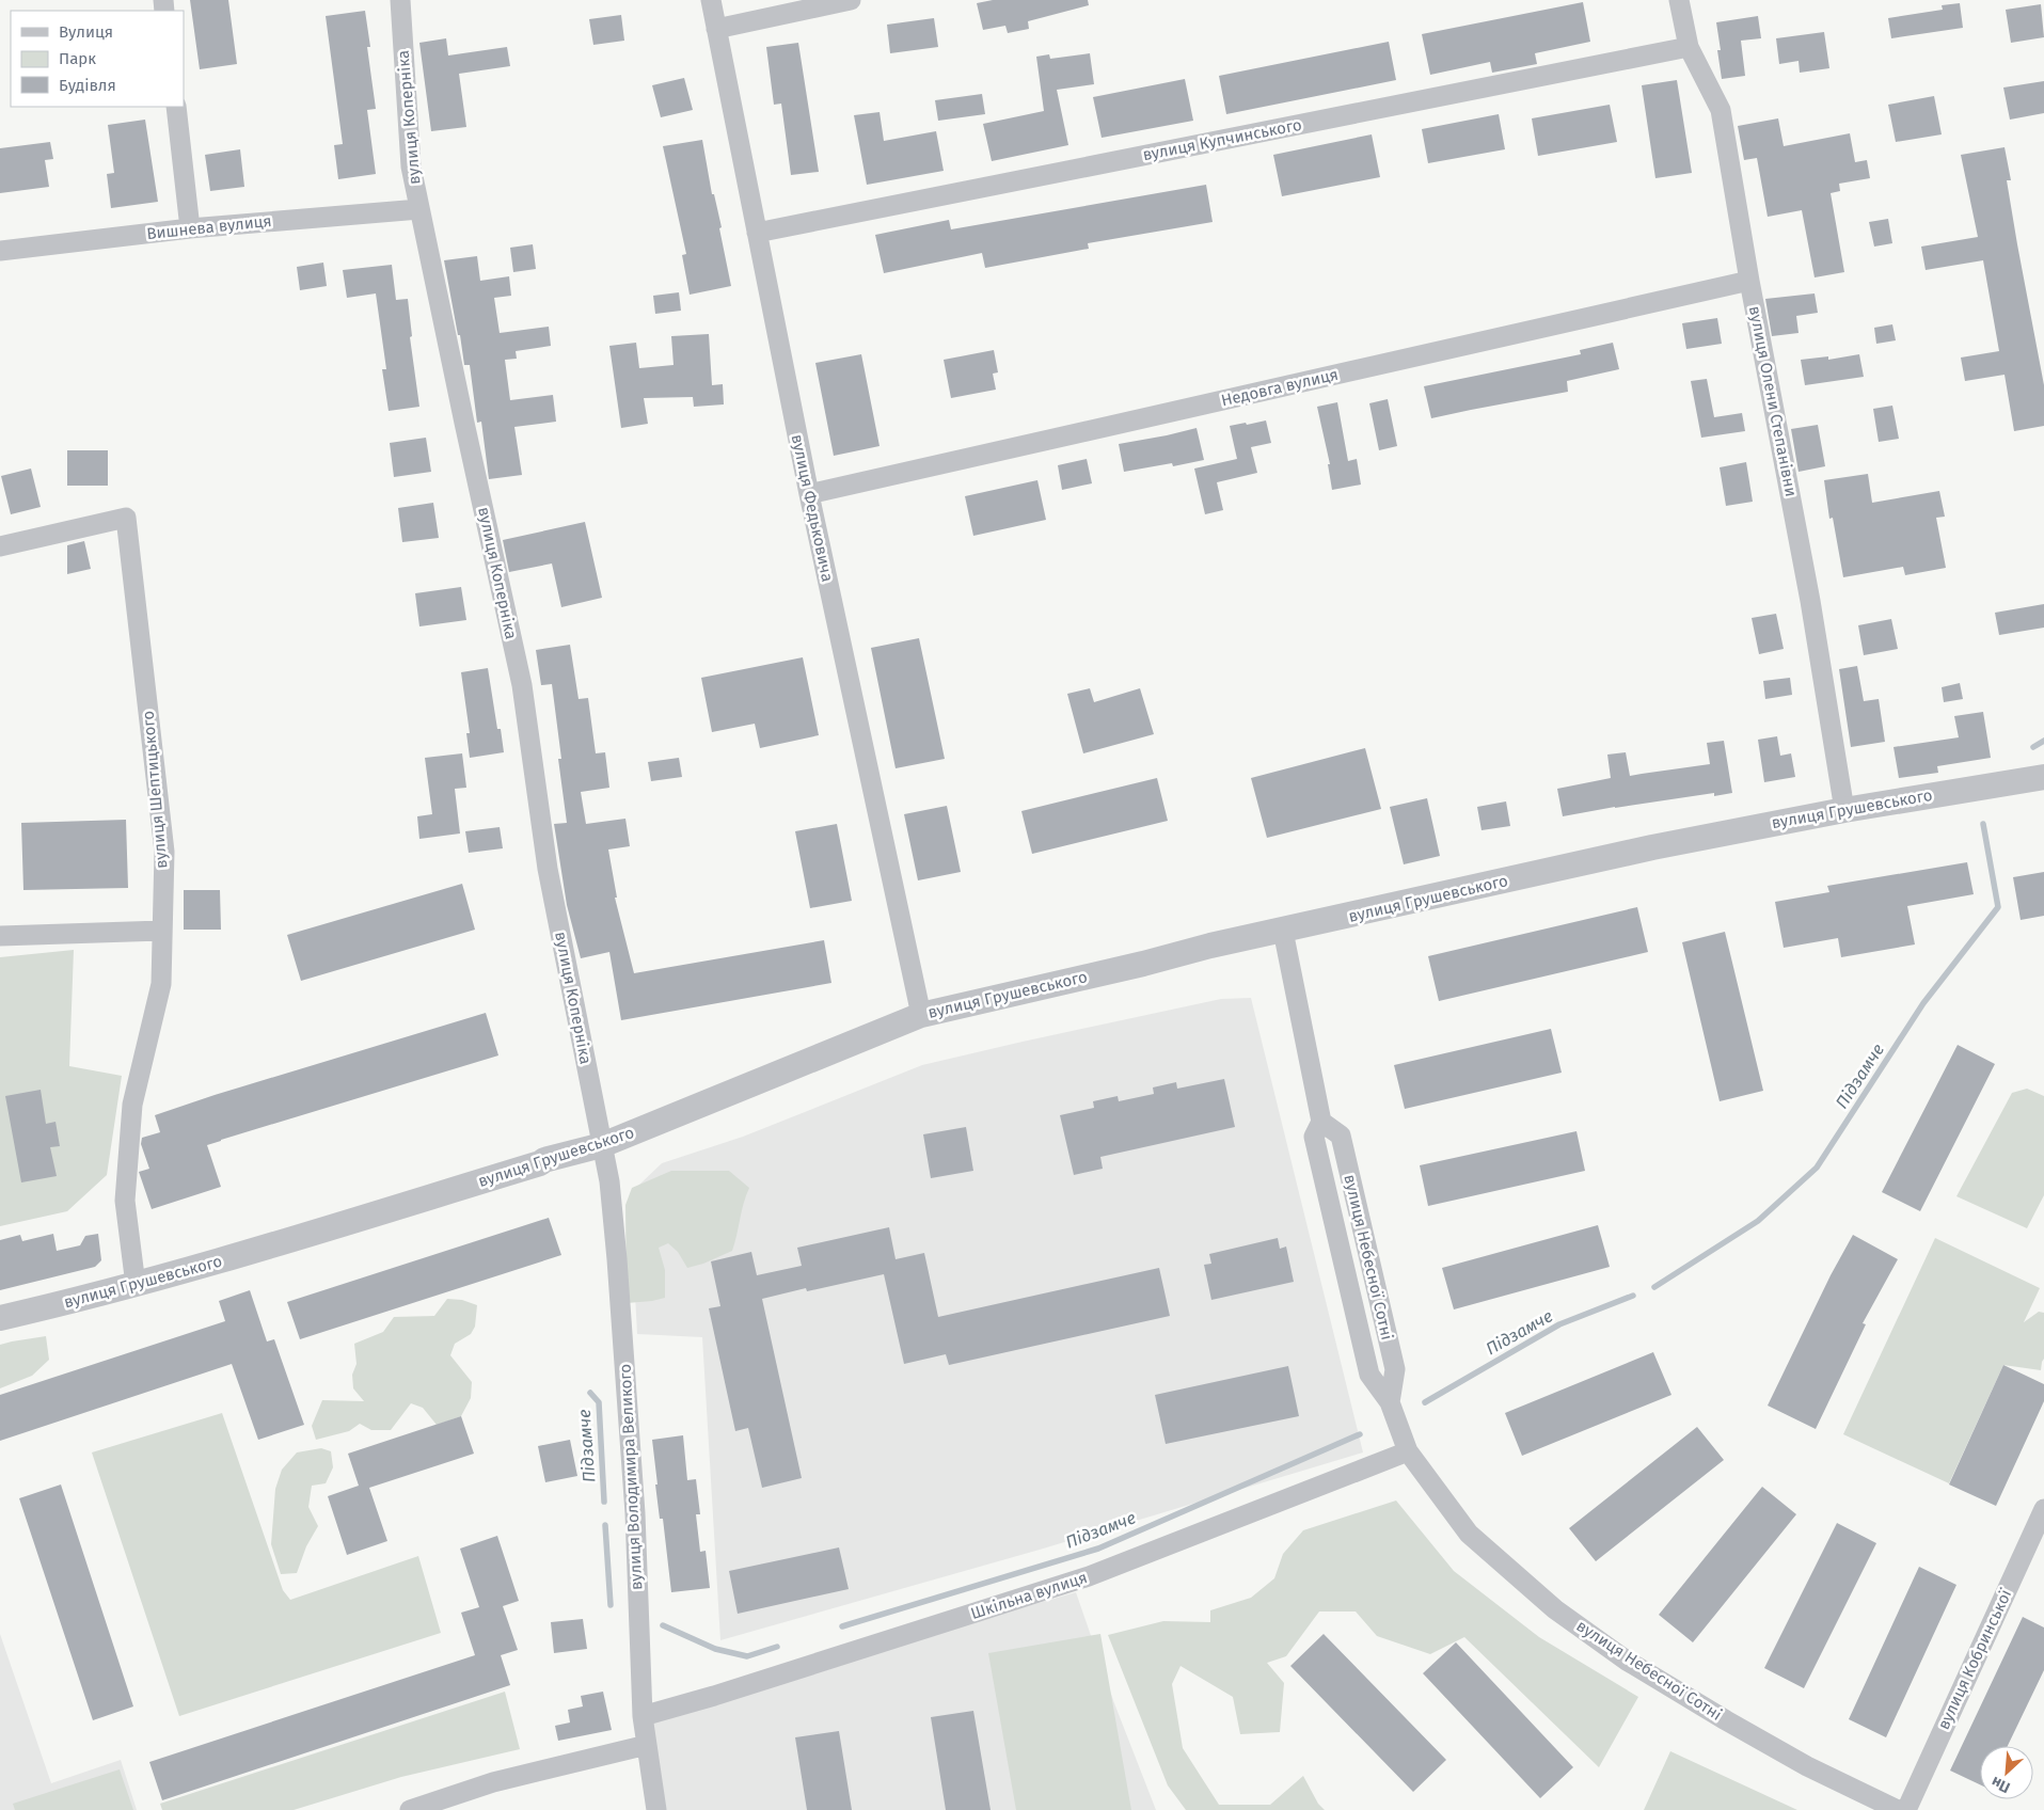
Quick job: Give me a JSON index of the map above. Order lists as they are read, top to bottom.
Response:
{
  "streets": {
    "street": [
      "вулиця Коперніка",
      "вулиця Купчинського",
      "Вишнева вулиця",
      "Недовга вулиця",
      "вулиця Олени Степанівни",
      "вулиця Федьковича",
      "вулиця Шептицького",
      "вулиця Грушевського",
      "вулиця Небесної Сотні",
      "вулиця Володимира Великого",
      "Шкільна вулиця",
      "вулиця Кобринської"
    ]
  },
  "crossings": [
    ["вулиця Коперніка", "Вишнева вулиця"],
    ["вулиця Коперніка", "вулиця Грушевського"],
    ["вулиця Коперніка", "вулиця Володимира Великого"],
    ["вулиця Купчинського", "вулиця Олени Степанівни"],
    ["вулиця Купчинського", "вулиця Федьковича"],
    ["Недовга вулиця", "вулиця Олени Степанівни"],
    ["Недовга вулиця", "вулиця Федьковича"],
    ["вулиця Олени Степанівни", "вулиця Грушевського"],
    ["вулиця Федьковича", "вулиця Грушевського"],
    ["вулиця Шептицького", "вулиця Грушевського"],
    ["вулиця Грушевського", "вулиця Небесної Сотні"],
    ["вулиця Грушевського", "вулиця Володимира Великого"],
    ["вулиця Небесної Сотні", "Шкільна вулиця"],
    ["вулиця Володимира Великого", "Шкільна вулиця"]
  ],
  "water": ["Підзамче"],
  "legend": ["Вулиця", "Парк", "Будівля"],
  "north": "bottom left"
}
